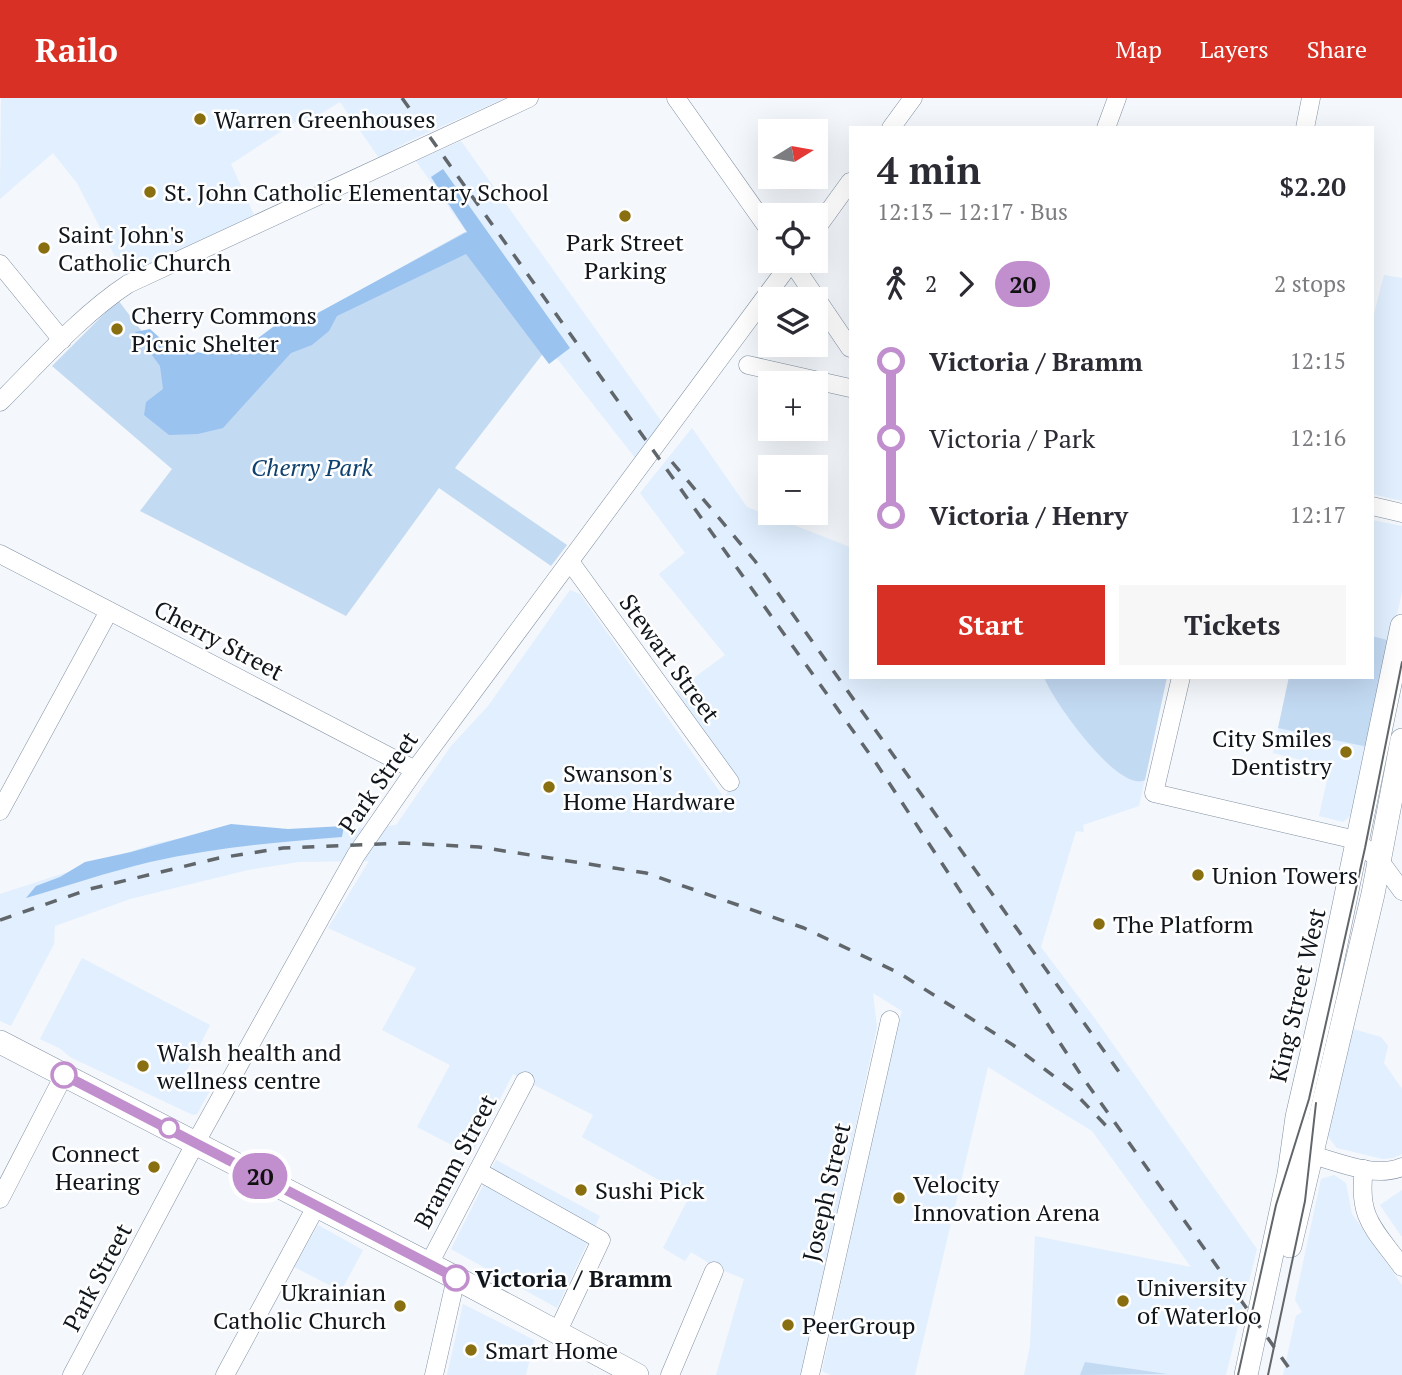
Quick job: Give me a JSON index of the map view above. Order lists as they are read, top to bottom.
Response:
{
  "streets": {
    "main road": ["King Street West"],
    "street": [
      "Cherry Street",
      "Stewart Street",
      "Park Street",
      "Bramm Street",
      "Joseph Street"
    ]
  },
  "crossings": [
    ["Cherry Street", "Park Street"],
    ["Stewart Street", "Park Street"]
  ],
  "parks": ["Cherry Park"],
  "places": [
    "Warren Greenhouses",
    "St. John Catholic Elementary School",
    "Park Street Parking",
    "Saint John's Catholic Church",
    "Cherry Commons Picnic Shelter",
    "City Smiles Dentistry",
    "Swanson's Home Hardware",
    "Union Towers",
    "The Platform",
    "Walsh health and wellness centre",
    "Connect Hearing",
    "Sushi Pick",
    "Velocity Innovation Arena",
    "Victoria / Bramm",
    "University of Waterloo",
    "Ukrainian Catholic Church",
    "PeerGroup",
    "Smart Home"
  ],
  "lines": ["bus line 20"],
  "north": "right",
  "page": {
    "header": "Railo",
    "nav": ["Map", "Layers", "Share"],
    "on_map": "20",
    "map_buttons": ["+", "−"],
    "heading": ["4 min", "12:13 – 12:17 · Bus", "$2.20"],
    "legs": ["2", "20", "2 stops"],
    "list": [
      {
        "name": "Victoria / Bramm",
        "value": "12:15"
      },
      {
        "name": "Victoria / Park",
        "value": "12:16"
      },
      {
        "name": "Victoria / Henry",
        "value": "12:17"
      }
    ],
    "buttons": ["Start", "Tickets"]
  }
}
